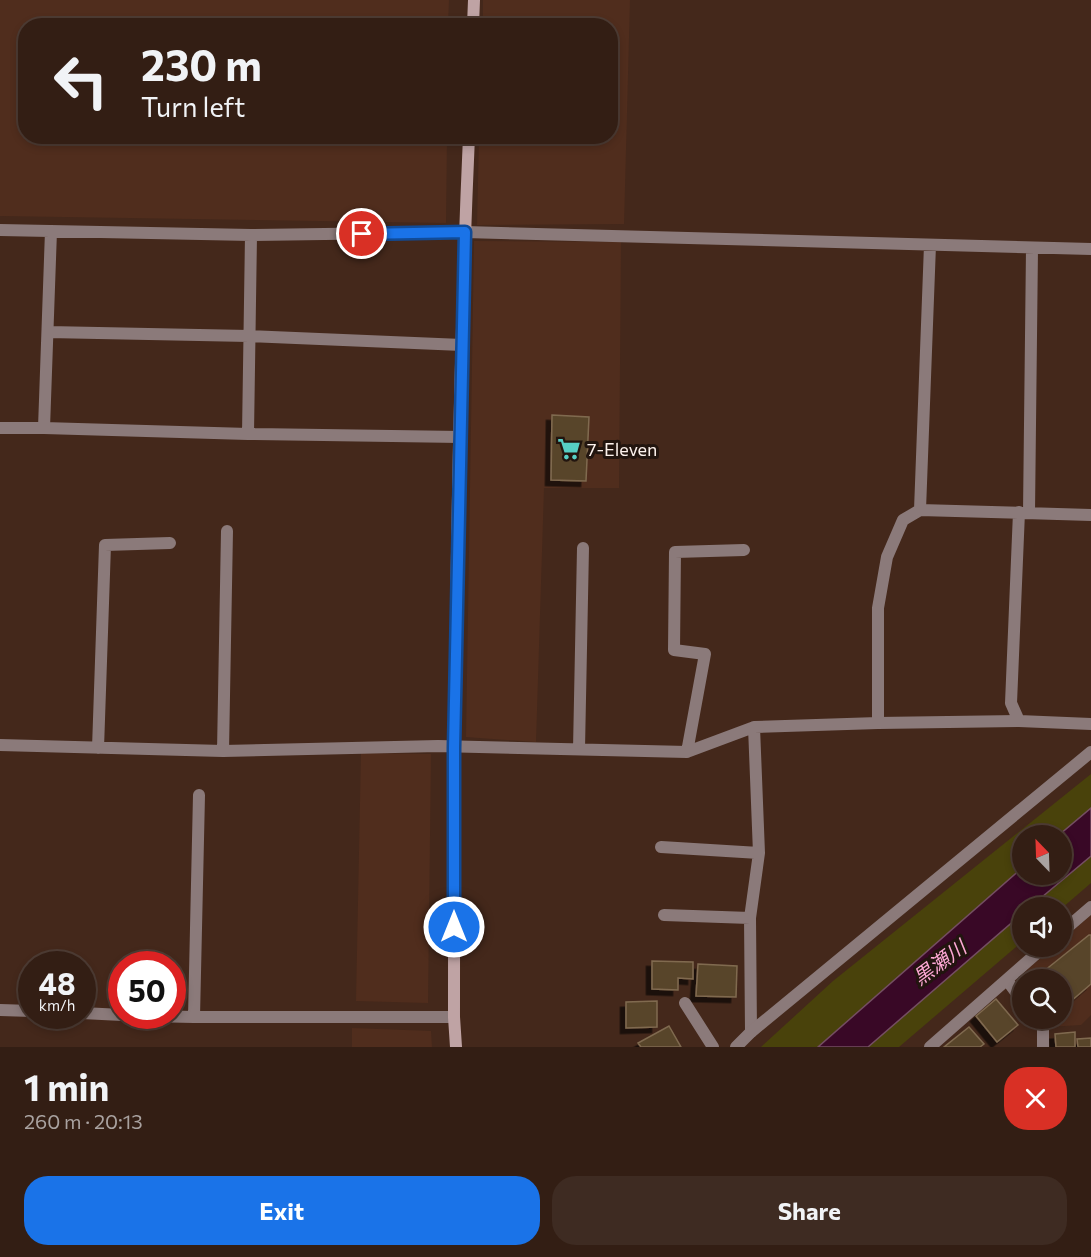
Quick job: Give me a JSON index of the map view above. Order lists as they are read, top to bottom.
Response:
{
  "water": ["黒瀬川"],
  "places": {
    "supermarket": ["7-Eleven"]
  },
  "north": "top left",
  "page": {
    "turn": ["230 m", "Turn left"],
    "speed": "48 km/h",
    "limit": "50",
    "heading": ["1 min", "260 m · 20:13"],
    "buttons": ["Exit", "Share"]
  }
}
